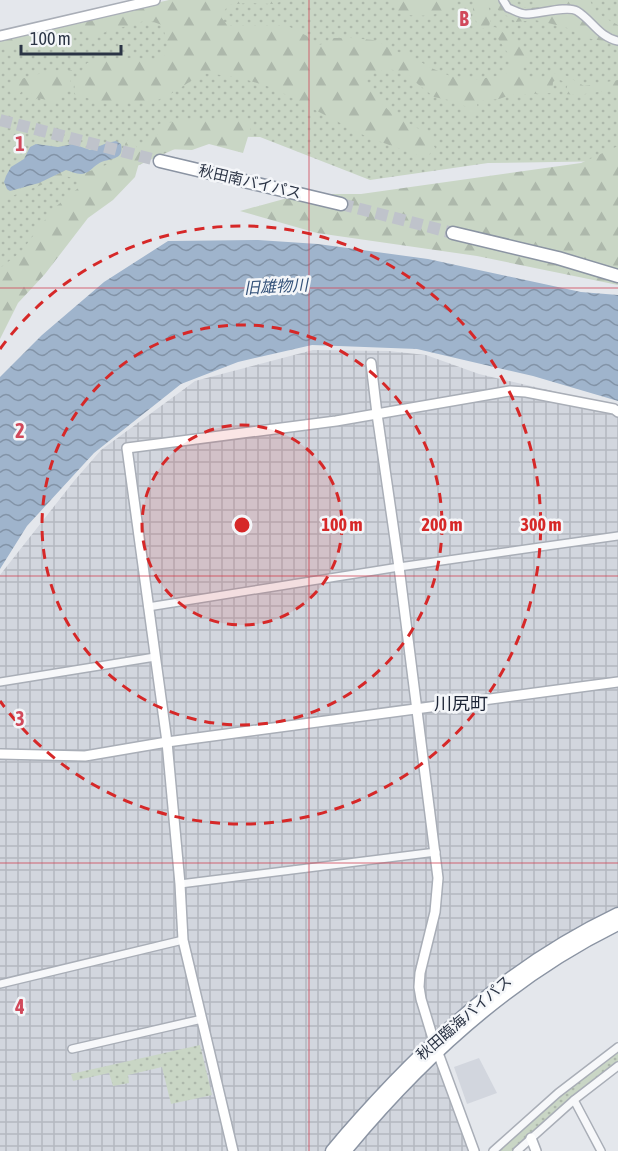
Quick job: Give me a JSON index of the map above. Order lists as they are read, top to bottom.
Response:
{
  "streets": {
    "highway": ["秋田南バイパス", "秋田臨海バイパス"]
  },
  "districts": ["川尻町"],
  "water": ["旧雄物川"],
  "scale_bar": "100 m",
  "grid": {
    "columns": ["B"],
    "rows": [
      "1",
      "2",
      "3",
      "4"
    ]
  },
  "rings": ["100 m", "200 m", "300 m"]
}
